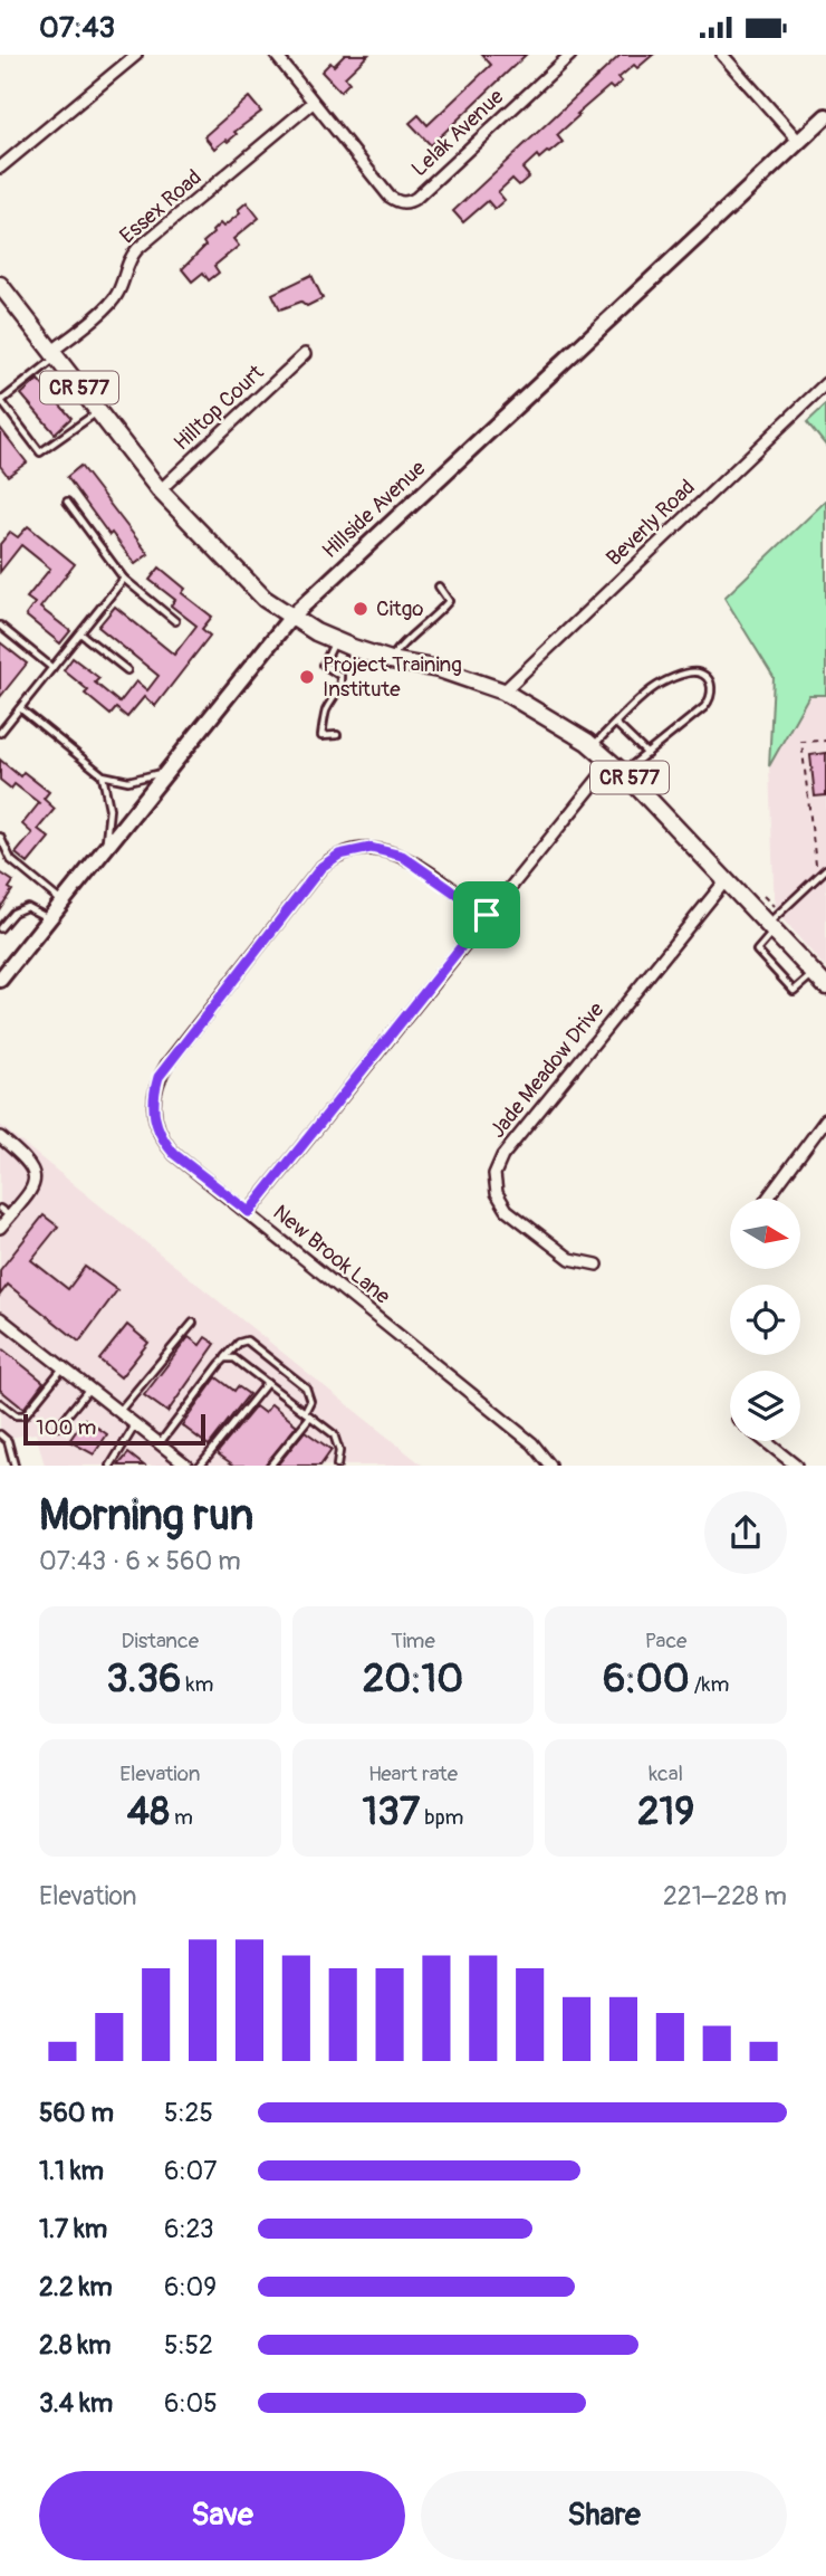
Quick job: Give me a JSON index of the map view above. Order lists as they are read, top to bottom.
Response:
{
  "streets": {
    "main road": ["CR 577"],
    "street": [
      "Lelak Avenue",
      "Essex Road",
      "Hilltop Court",
      "Hillside Avenue",
      "Beverly Road",
      "Jade Meadow Drive",
      "New Brook Lane"
    ]
  },
  "crossings": [
    ["Lelak Avenue", "Essex Road"],
    ["Essex Road", "CR 577"],
    ["CR 577", "Hilltop Court"],
    ["CR 577", "Hillside Avenue"],
    ["CR 577", "Beverly Road"],
    ["CR 577", "Jade Meadow Drive"]
  ],
  "places": ["Citgo", "Project Training Institute"],
  "scale_bar": "100 m",
  "north": "right",
  "page": {
    "status": "07:43",
    "scale": "100 m",
    "heading": ["Morning run", "07:43 · 6 × 560 m"],
    "stats": [
      ["Distance", "3.36 km"],
      ["Time", "20:10"],
      ["Pace", "6:00 /km"],
      ["Elevation", "48 m"],
      ["Heart rate", "137 bpm"],
      ["kcal", "219"]
    ],
    "chart": ["Elevation", "221–228 m"],
    "list": [
      {
        "name": "560 m",
        "note": "5:25"
      },
      {
        "name": "1.1 km",
        "note": "6:07"
      },
      {
        "name": "1.7 km",
        "note": "6:23"
      },
      {
        "name": "2.2 km",
        "note": "6:09"
      },
      {
        "name": "2.8 km",
        "note": "5:52"
      },
      {
        "name": "3.4 km",
        "note": "6:05"
      }
    ],
    "buttons": ["Save", "Share"]
  }
}
